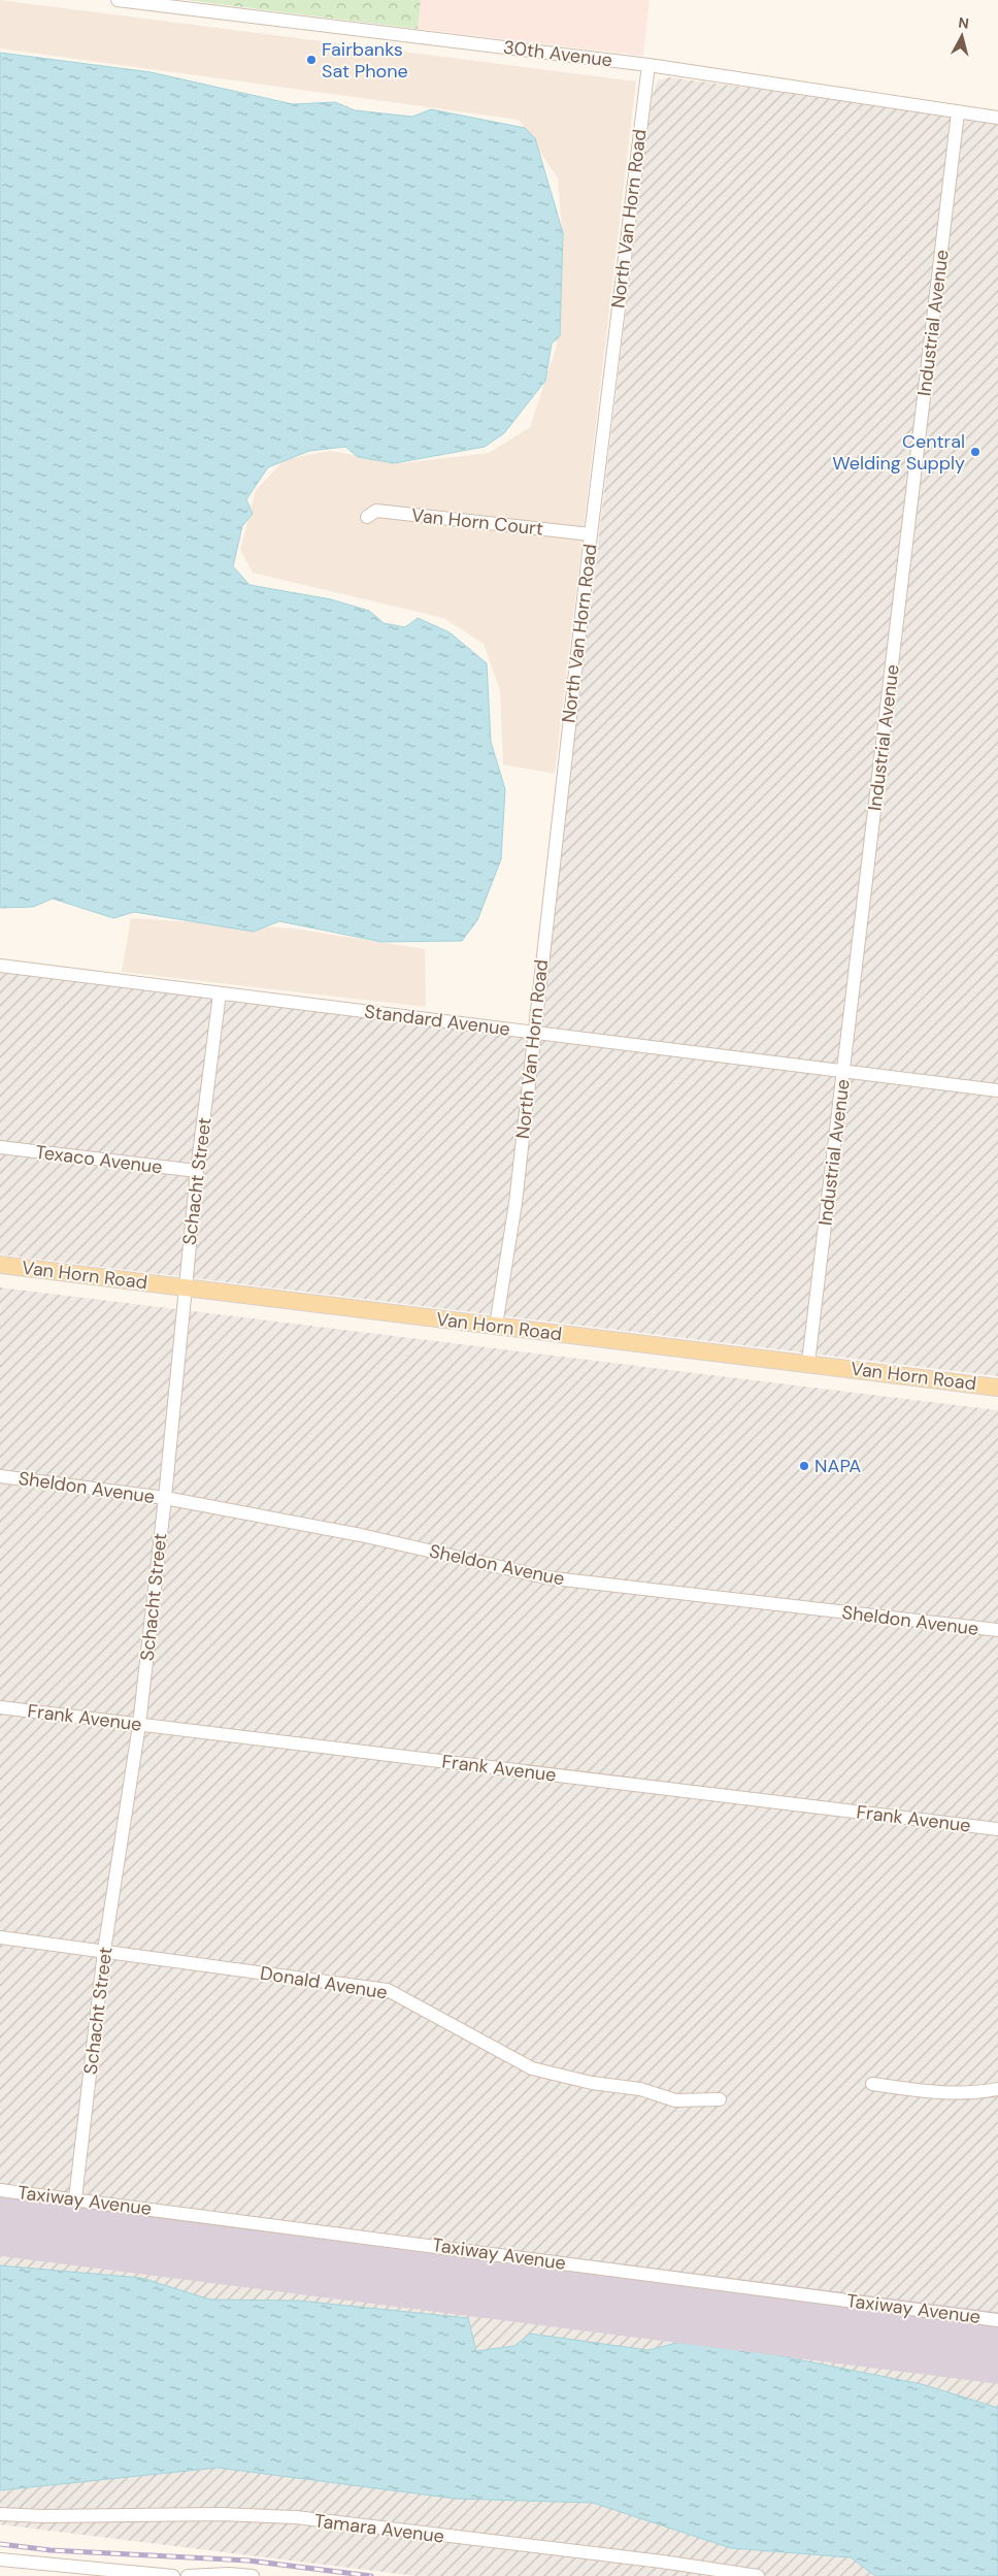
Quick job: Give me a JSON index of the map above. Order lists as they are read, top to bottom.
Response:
{
  "streets": {
    "main road": ["Van Horn Road"],
    "street": [
      "30th Avenue",
      "North Van Horn Road",
      "Industrial Avenue",
      "Van Horn Court",
      "Standard Avenue",
      "Texaco Avenue",
      "Schacht Street",
      "Sheldon Avenue",
      "Frank Avenue",
      "Donald Avenue",
      "Taxiway Avenue",
      "Tamara Avenue"
    ]
  },
  "crossings": [
    ["30th Avenue", "North Van Horn Road"],
    ["30th Avenue", "Industrial Avenue"],
    ["North Van Horn Road", "Van Horn Court"],
    ["North Van Horn Road", "Standard Avenue"],
    ["North Van Horn Road", "Van Horn Road"],
    ["Industrial Avenue", "Standard Avenue"],
    ["Industrial Avenue", "Van Horn Road"],
    ["Standard Avenue", "Schacht Street"],
    ["Texaco Avenue", "Schacht Street"],
    ["Schacht Street", "Van Horn Road"],
    ["Schacht Street", "Sheldon Avenue"],
    ["Schacht Street", "Frank Avenue"],
    ["Schacht Street", "Donald Avenue"],
    ["Schacht Street", "Taxiway Avenue"]
  ],
  "places": ["Fairbanks Sat Phone", "Central Welding Supply", "NAPA"],
  "north": "top"
}
